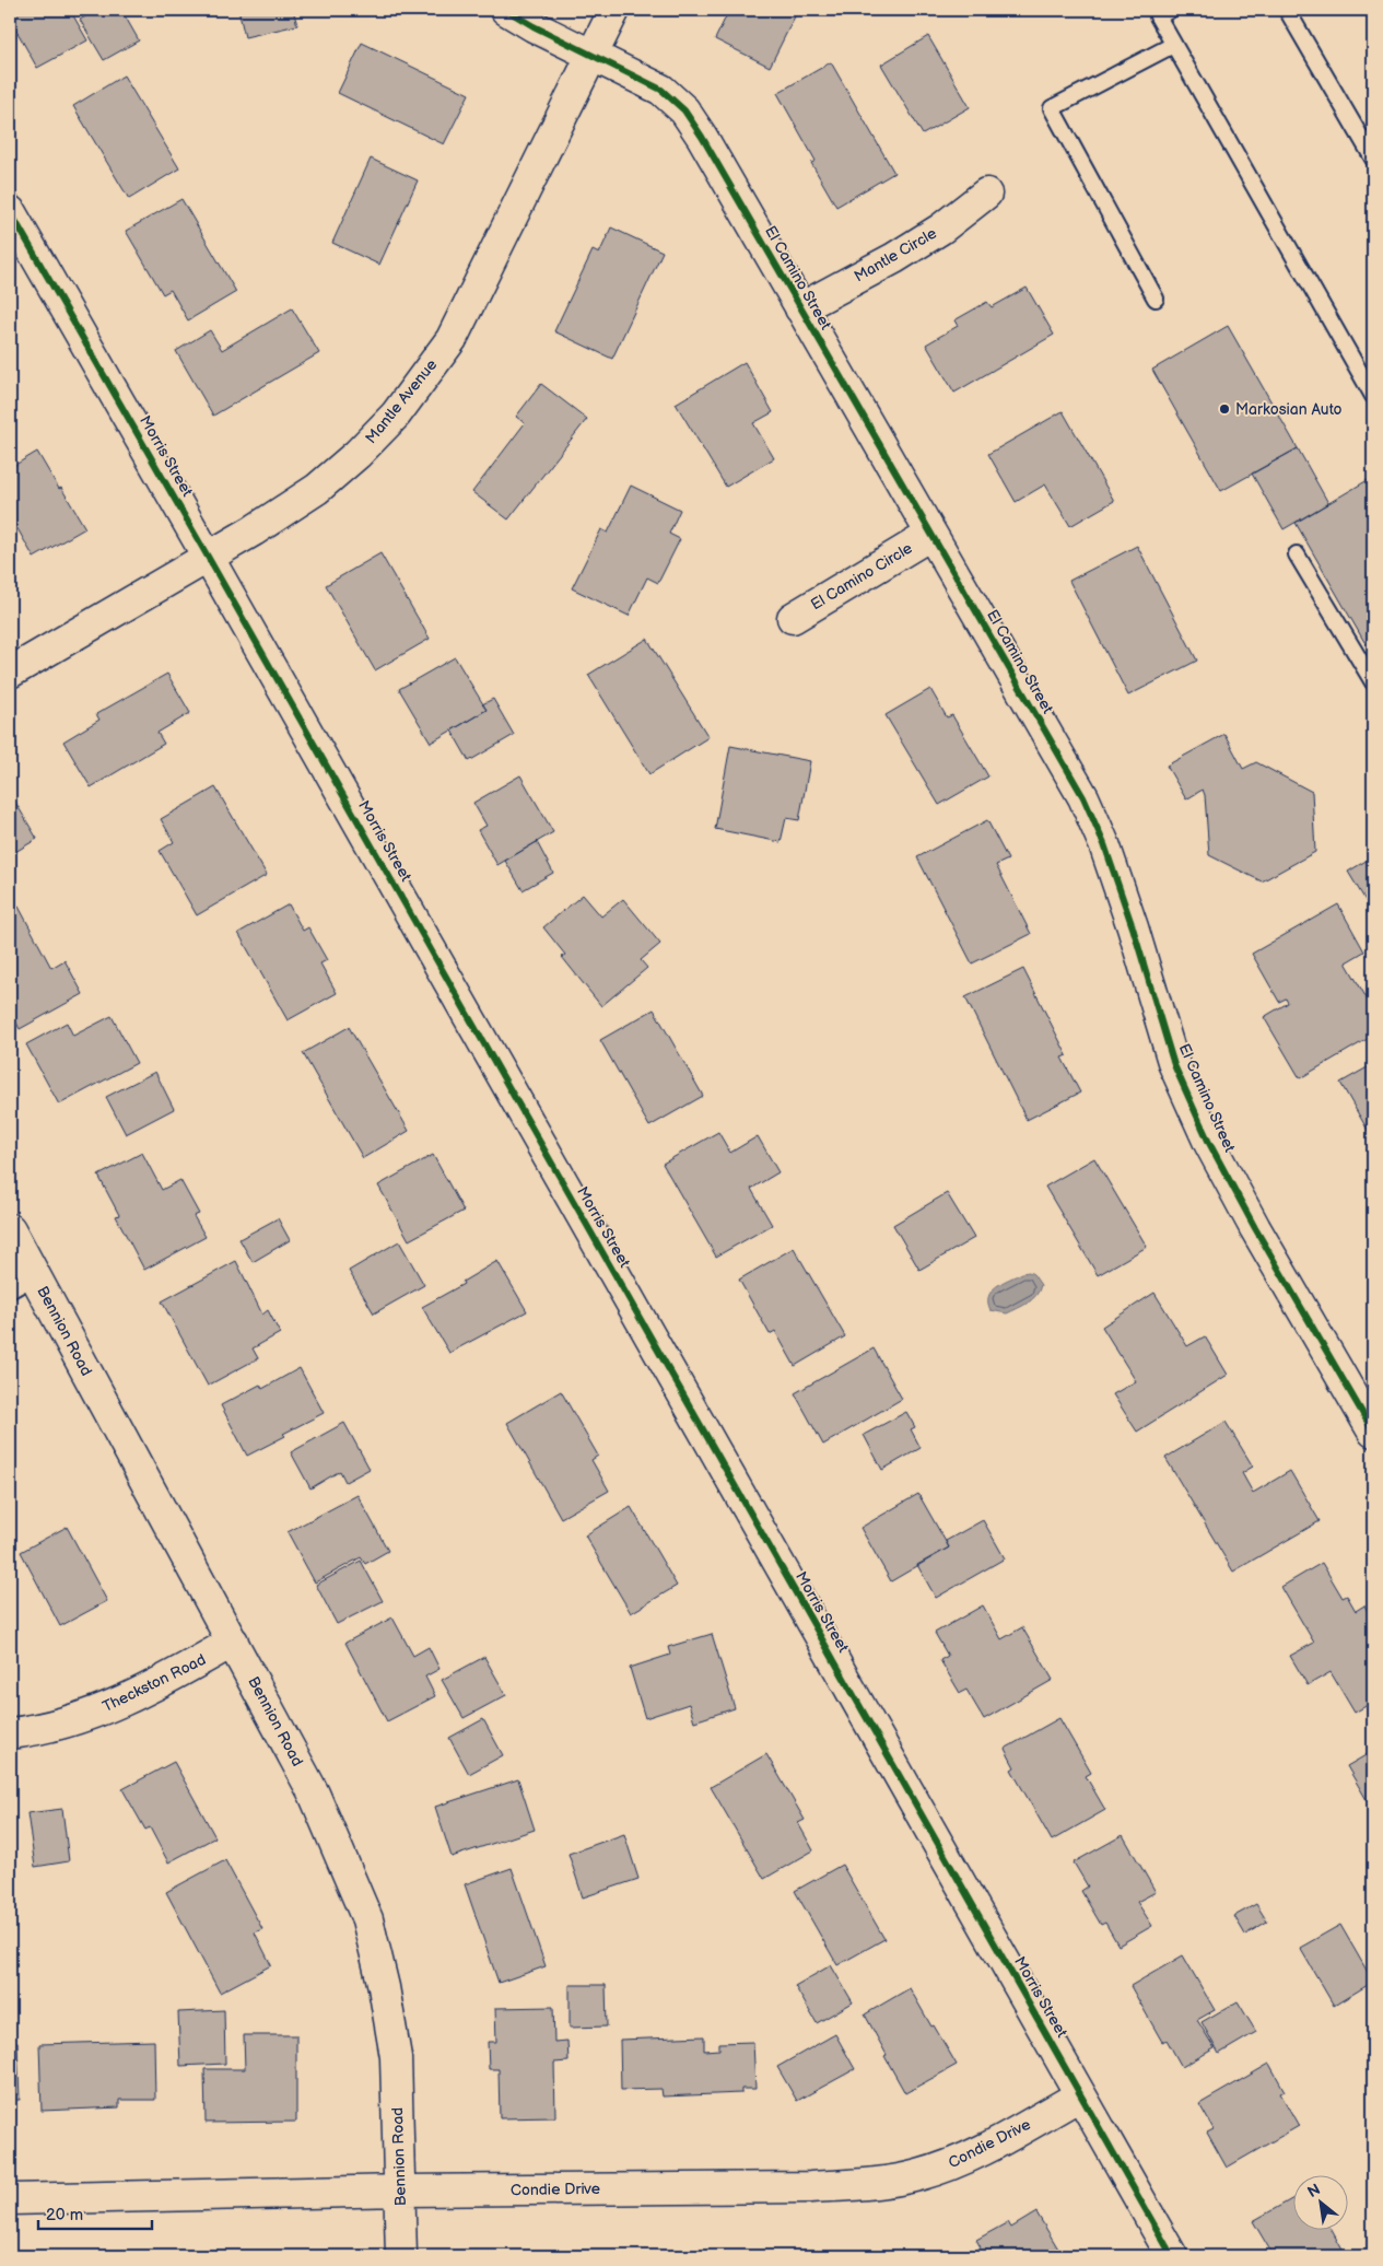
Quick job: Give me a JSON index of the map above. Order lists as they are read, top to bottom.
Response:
{
  "streets": {
    "street": [
      "Mantle Circle",
      "El Camino Street",
      "Mantle Avenue",
      "Morris Street",
      "El Camino Circle",
      "Bennion Road",
      "Theckston Road",
      "Condie Drive"
    ]
  },
  "crossings": [
    ["Mantle Circle", "El Camino Street"],
    ["El Camino Street", "Mantle Avenue"],
    ["El Camino Street", "El Camino Circle"],
    ["Mantle Avenue", "Morris Street"],
    ["Morris Street", "Condie Drive"],
    ["Bennion Road", "Theckston Road"],
    ["Bennion Road", "Condie Drive"]
  ],
  "places": ["Markosian Auto"],
  "scale_bar": "20 m",
  "north": "top left"
}
